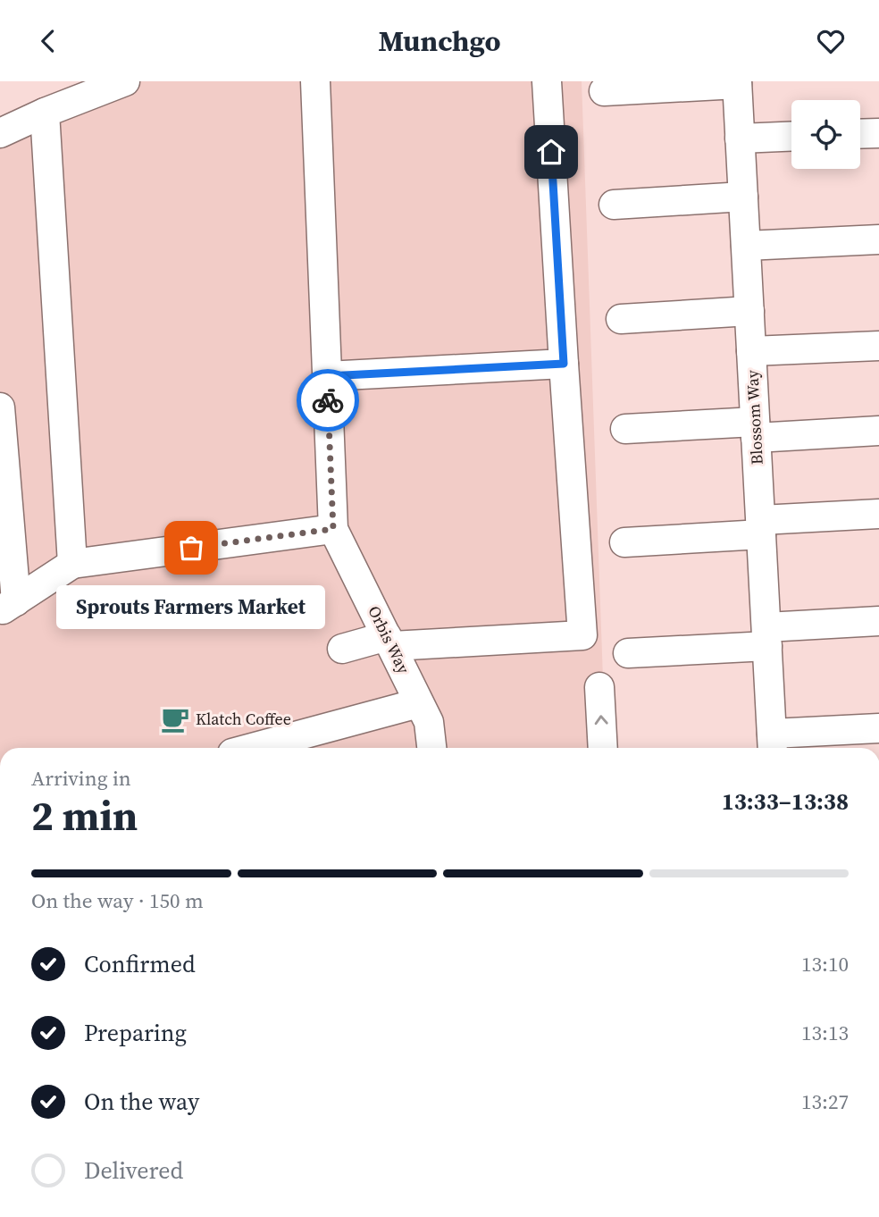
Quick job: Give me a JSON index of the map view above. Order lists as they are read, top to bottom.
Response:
{
  "streets": {
    "street": ["Blossom Way", "Orbis Way"]
  },
  "places": {
    "other": ["Sprouts Farmers Market"],
    "cafe": ["Klatch Coffee"]
  },
  "page": {
    "header": "Munchgo",
    "bubble": "Sprouts Farmers Market",
    "heading": ["2 min", "Arriving in", "13:33–13:38"],
    "bar": "On the way · 150 m",
    "list": [
      ["Confirmed", "13:10"],
      ["Preparing", "13:13"],
      ["On the way", "13:27"],
      "Delivered"
    ]
  }
}
